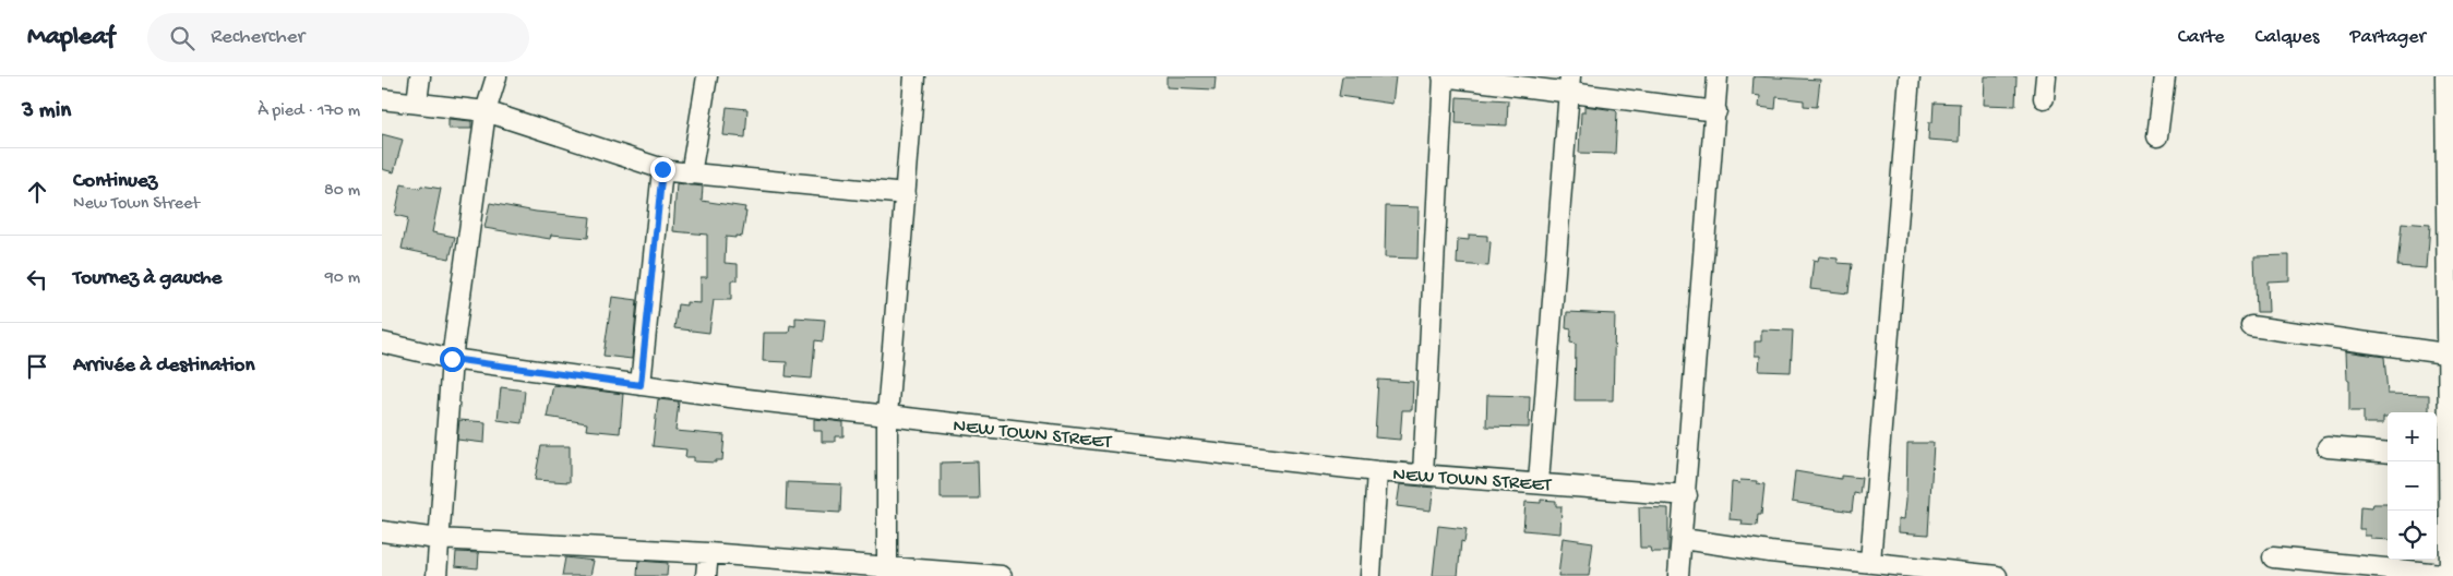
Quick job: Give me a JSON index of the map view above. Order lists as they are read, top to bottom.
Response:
{
  "streets": {
    "street": ["NEW TOWN STREET"]
  },
  "page": {
    "header": "Mapleaf",
    "search": "Rechercher",
    "nav": ["Carte", "Calques", "Partager"],
    "heading": ["3 min", "À pied · 170 m"],
    "list": [
      ["Continuez", "New Town Street", "80 m"],
      ["Tournez à gauche", "90 m"],
      "Arrivée à destination"
    ],
    "map_buttons": ["+", "−"]
  }
}
